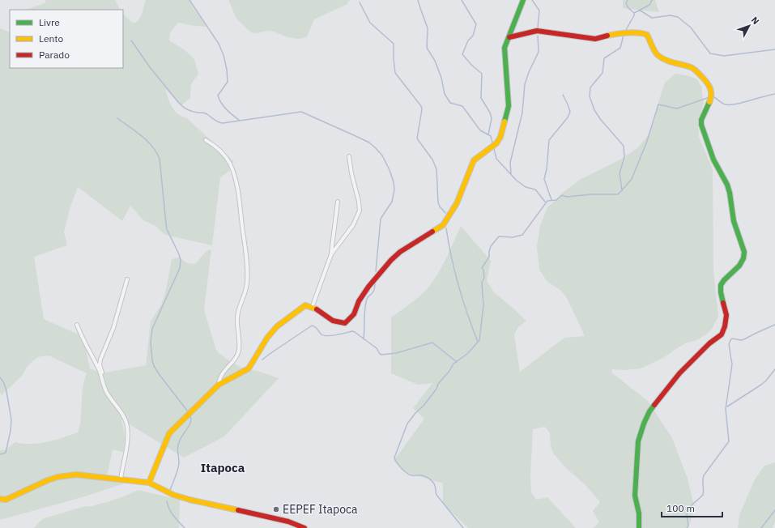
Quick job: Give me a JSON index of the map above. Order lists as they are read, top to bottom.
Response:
{
  "districts": ["Itapoca"],
  "places": ["EEPEF Itapoca"],
  "legend": ["Livre", "Lento", "Parado"],
  "scale_bar": "100 m",
  "north": "top right"
}
